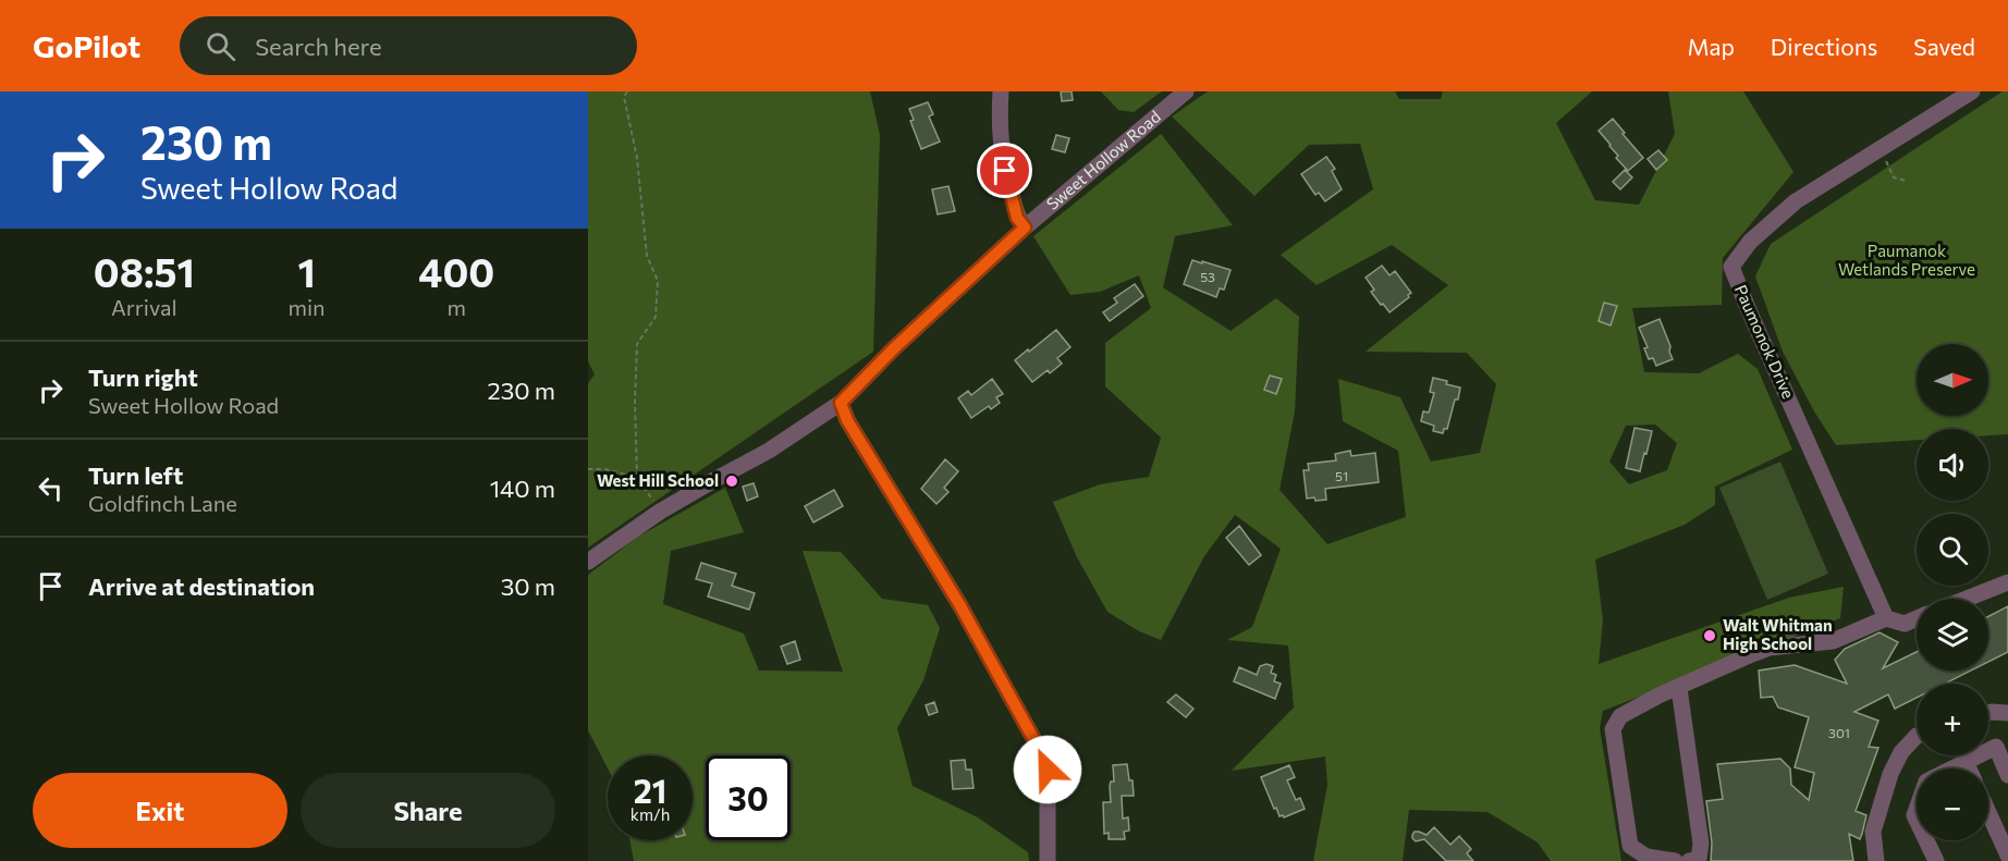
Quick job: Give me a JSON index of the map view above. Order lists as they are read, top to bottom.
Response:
{
  "streets": {
    "street": ["Sweet Hollow Road", "Paumonok Drive"]
  },
  "parks": ["Paumanok Wetlands Preserve"],
  "places": ["West Hill School", "Walt Whitman High School"],
  "house_numbers": ["53", "51", "301"],
  "north": "right",
  "page": {
    "header": "GoPilot",
    "search": "Search here",
    "nav": ["Map", "Directions", "Saved"],
    "turn": ["230 m", "Sweet Hollow Road"],
    "eta": [
      "08:51",
      "Arrival",
      "1",
      "min",
      "400",
      "m"
    ],
    "list": [
      {
        "name": "Turn right",
        "note": "Sweet Hollow Road",
        "value": "230 m"
      },
      {
        "name": "Turn left",
        "note": "Goldfinch Lane",
        "value": "140 m"
      },
      {
        "name": "Arrive at destination",
        "value": "30 m"
      }
    ],
    "map_buttons": ["+", "−"],
    "speed": "21 km/h",
    "limit": "30",
    "buttons": ["Exit", "Share"]
  }
}
